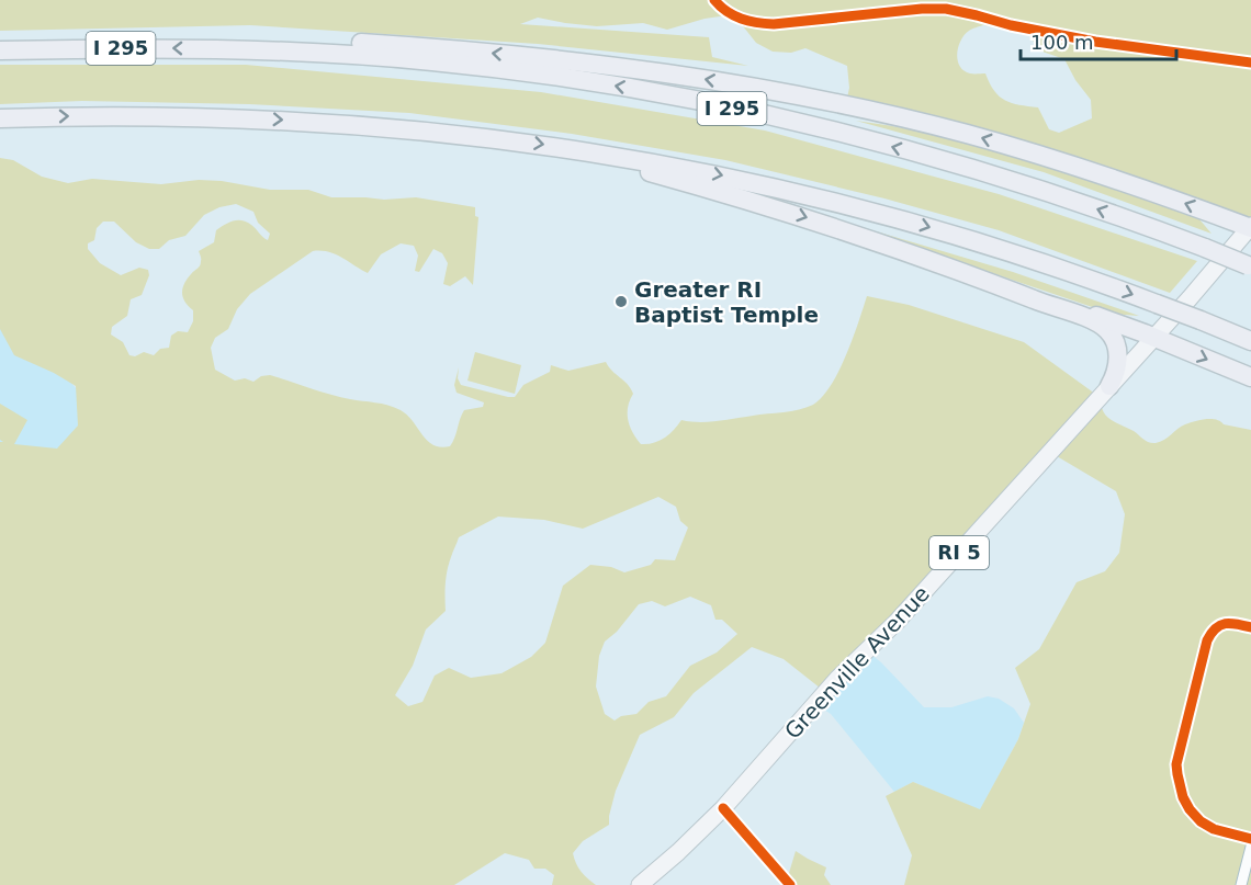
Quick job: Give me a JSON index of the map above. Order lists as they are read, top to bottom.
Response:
{
  "streets": {
    "highway": ["I 295"],
    "main road": ["RI 5", "Greenville Avenue"]
  },
  "places": ["Greater RI Baptist Temple"],
  "scale_bar": "100 m"
}
